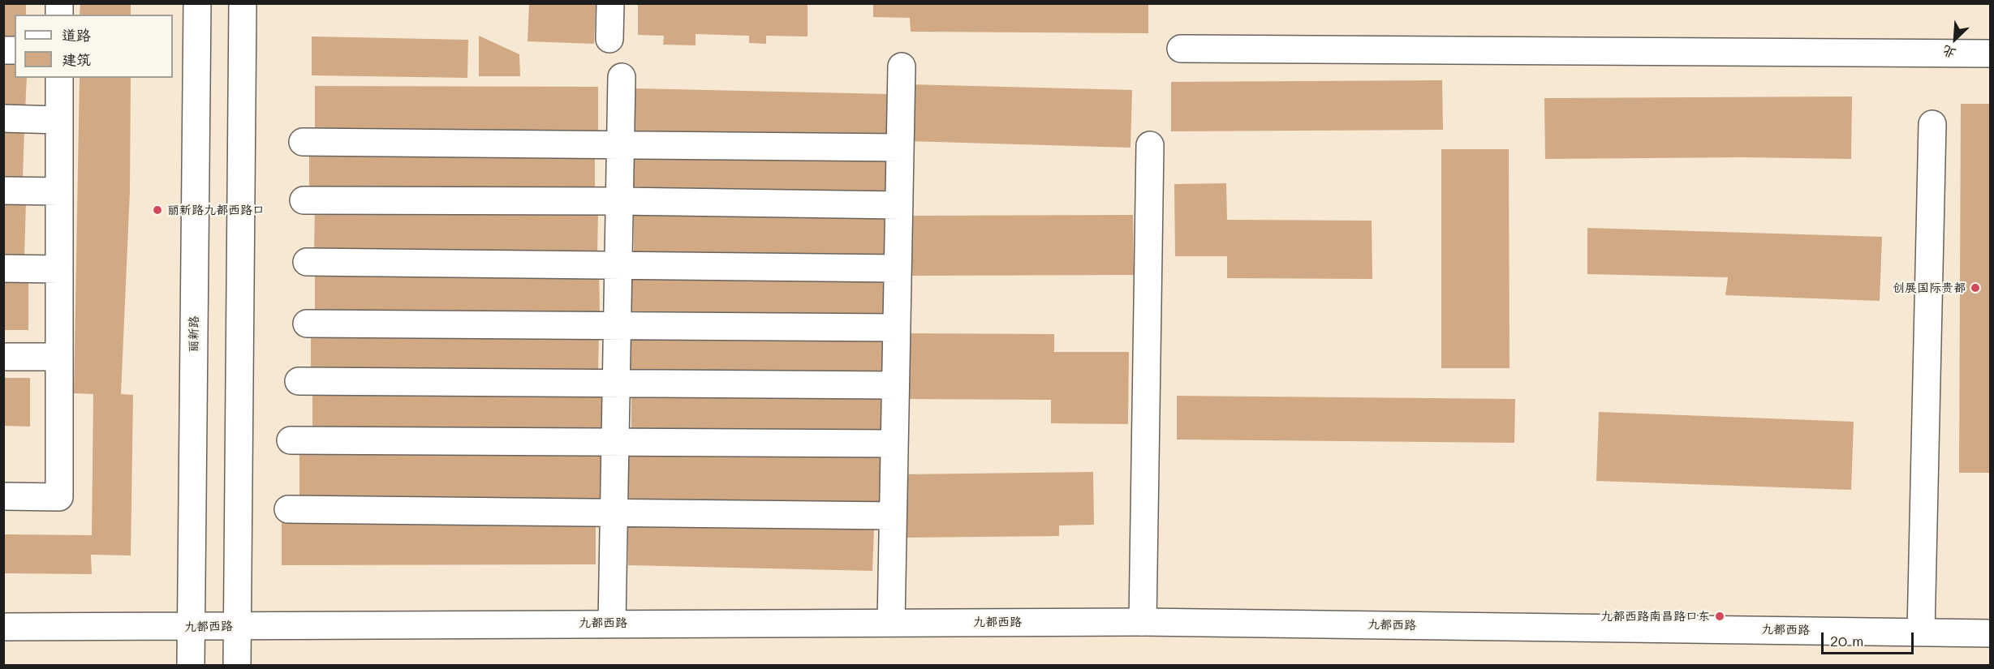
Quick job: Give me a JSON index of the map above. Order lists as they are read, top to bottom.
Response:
{
  "streets": {
    "main road": ["丽新路", "九都西路"]
  },
  "crossings": [
    ["丽新路", "九都西路"]
  ],
  "places": ["丽新路九都西路口", "创展国际贵都", "九都西路南昌路口东"],
  "legend": ["道路", "建筑"],
  "scale_bar": "20 m",
  "north": "bottom left"
}
